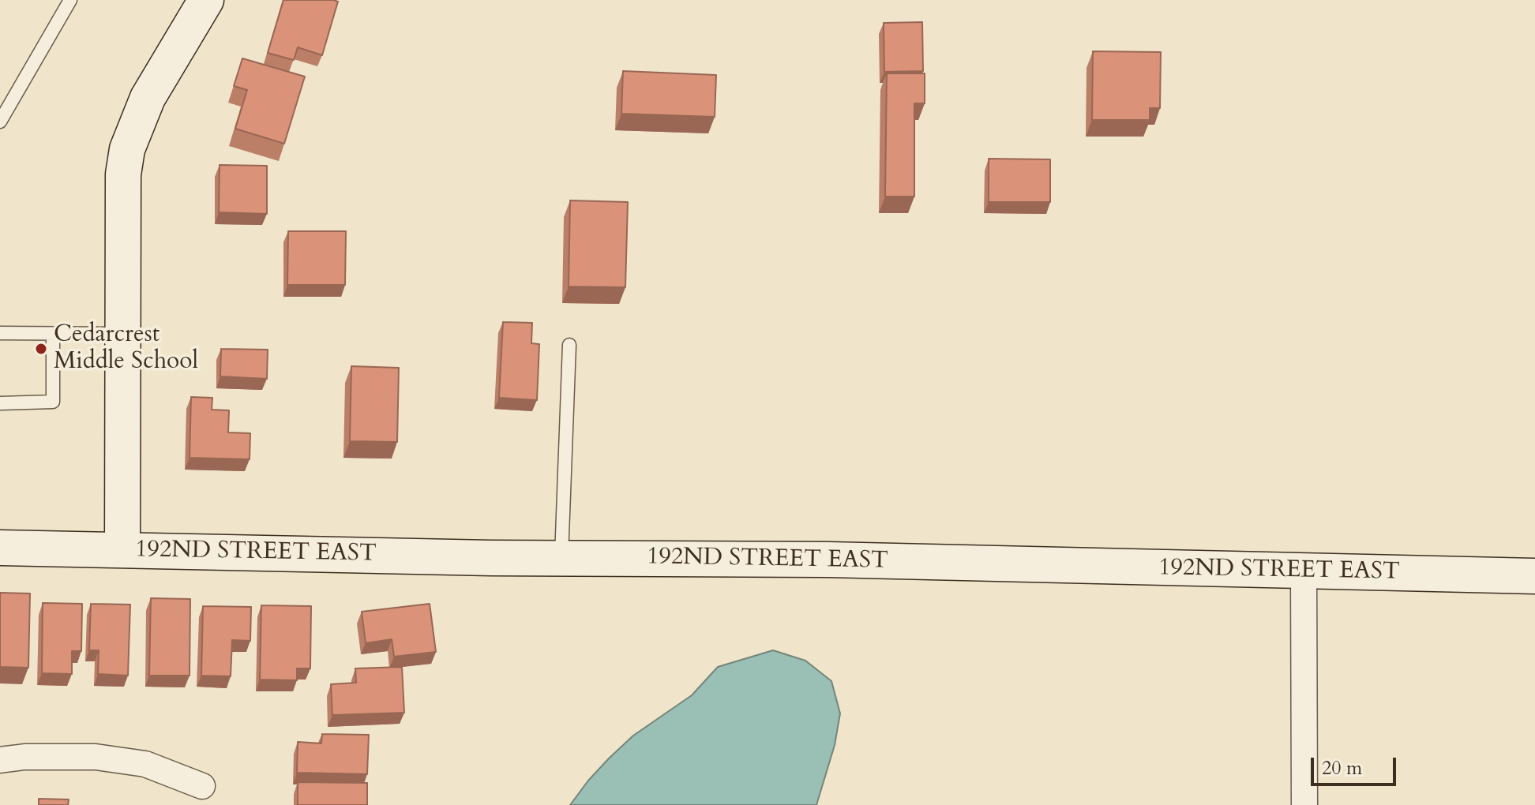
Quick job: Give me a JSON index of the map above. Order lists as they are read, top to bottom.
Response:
{
  "streets": {
    "street": ["192ND STREET EAST"]
  },
  "places": ["Cedarcrest Middle School"],
  "scale_bar": "20 m"
}
